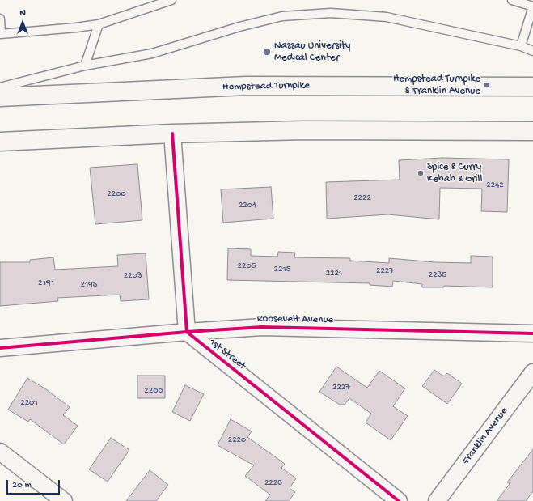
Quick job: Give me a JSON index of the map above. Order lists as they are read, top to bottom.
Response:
{
  "streets": {
    "main road": ["Hempstead Turnpike"],
    "street": ["Roosevelt Avenue", "1st Street", "Franklin Avenue"]
  },
  "crossings": [
    ["Roosevelt Avenue", "1st Street"]
  ],
  "places": ["Nassau University Medical Center", "Hempstead Turnpike & Franklin Avenue", "Spice & Curry Kebab & Grill"],
  "house_numbers": [
    "2242",
    "2200",
    "2222",
    "2204",
    "2205",
    "2215",
    "2227",
    "2221",
    "2235",
    "2203",
    "2191",
    "2195",
    "2227",
    "2200",
    "2201",
    "2220",
    "2228"
  ],
  "scale_bar": "20 m",
  "north": "top"
}
